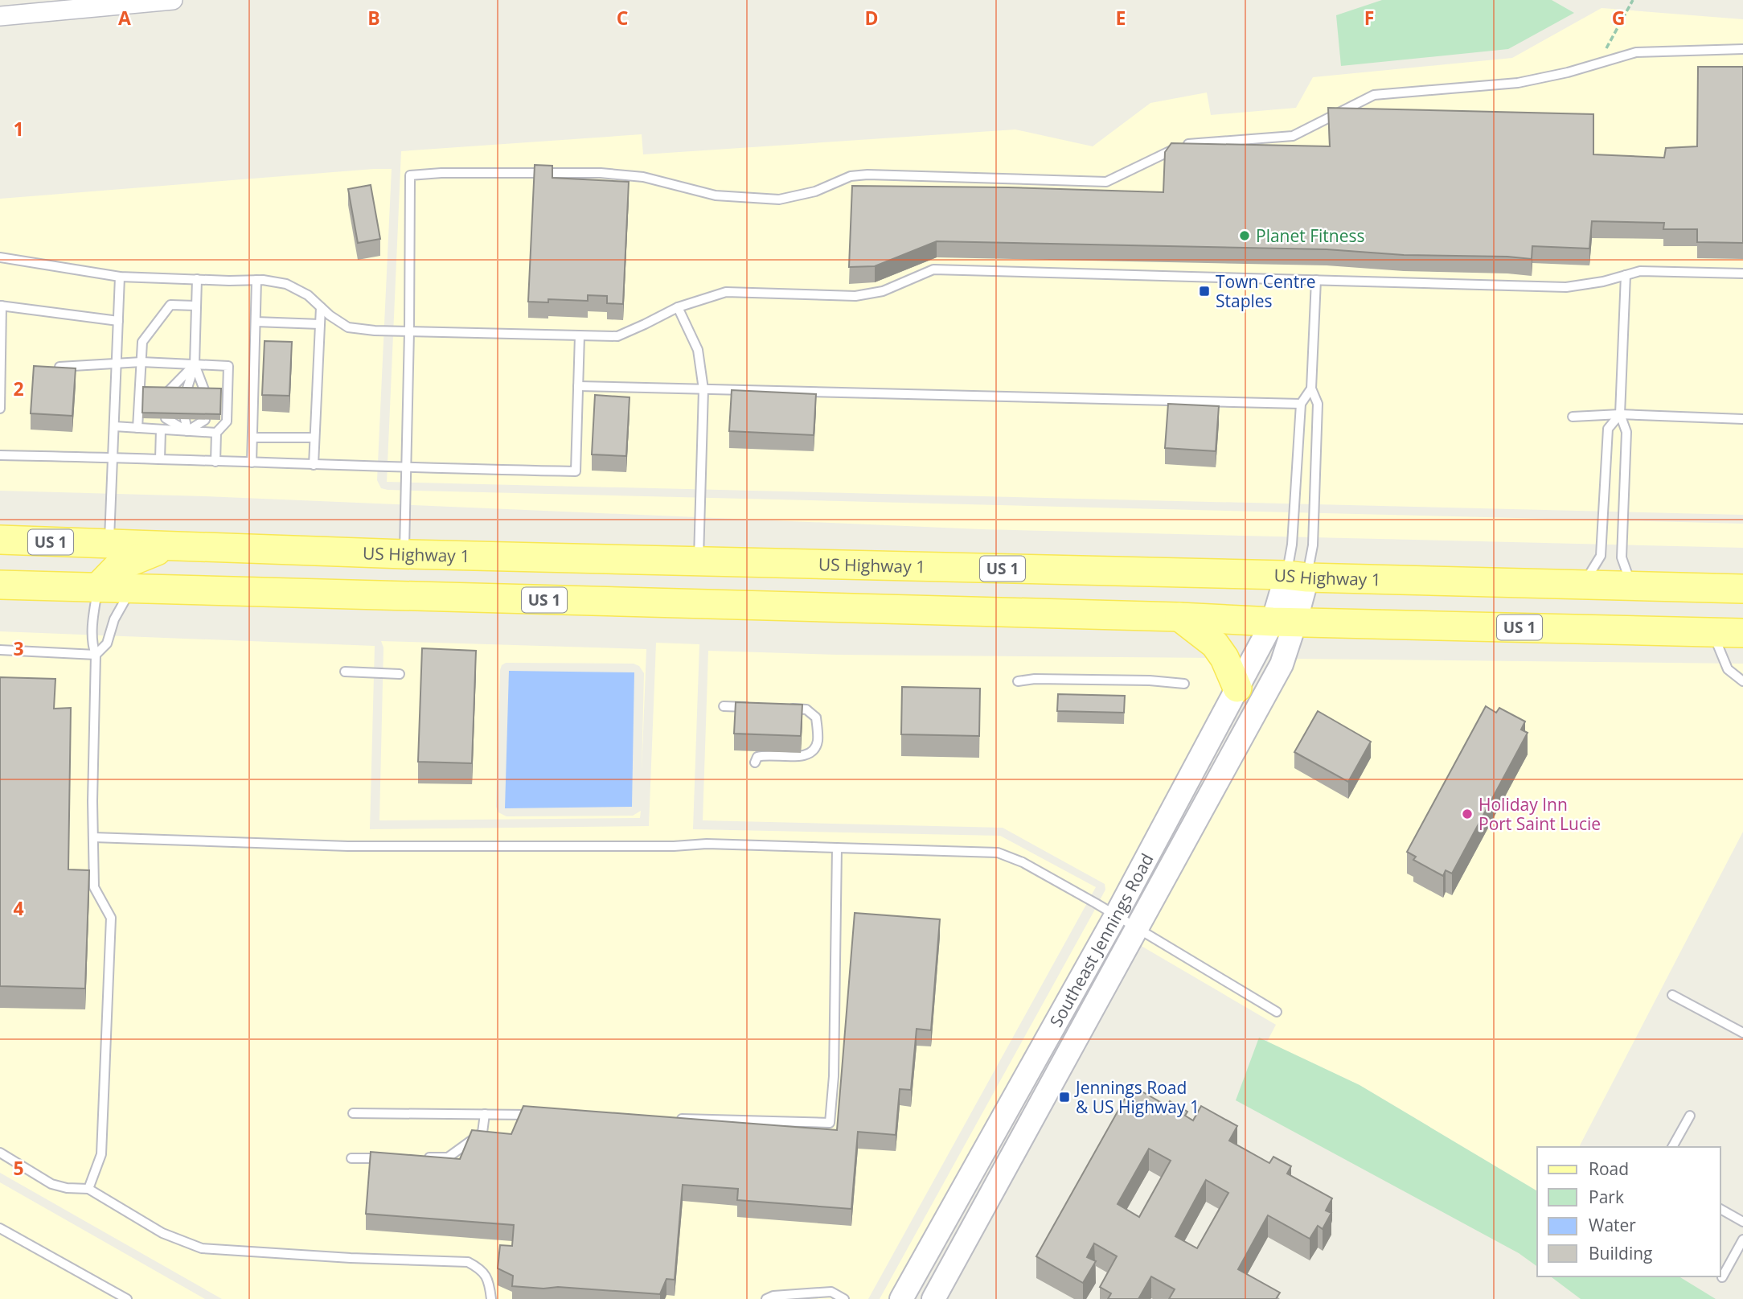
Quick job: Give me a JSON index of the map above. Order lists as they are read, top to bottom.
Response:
{
  "streets": {
    "main road": ["US 1", "US Highway 1"],
    "street": ["Southeast Jennings Road"]
  },
  "crossings": [
    ["US 1", "Southeast Jennings Road"],
    ["US Highway 1", "Southeast Jennings Road"]
  ],
  "places": {
    "other": ["Planet Fitness", "Holiday Inn Port Saint Lucie"],
    "transit": ["Town Centre Staples", "Jennings Road & US Highway 1"]
  },
  "legend": [
    "Road",
    "Park",
    "Water",
    "Building"
  ],
  "grid": {
    "columns": [
      "A",
      "B",
      "C",
      "D",
      "E",
      "F",
      "G"
    ],
    "rows": [
      "1",
      "2",
      "3",
      "4",
      "5"
    ]
  }
}
